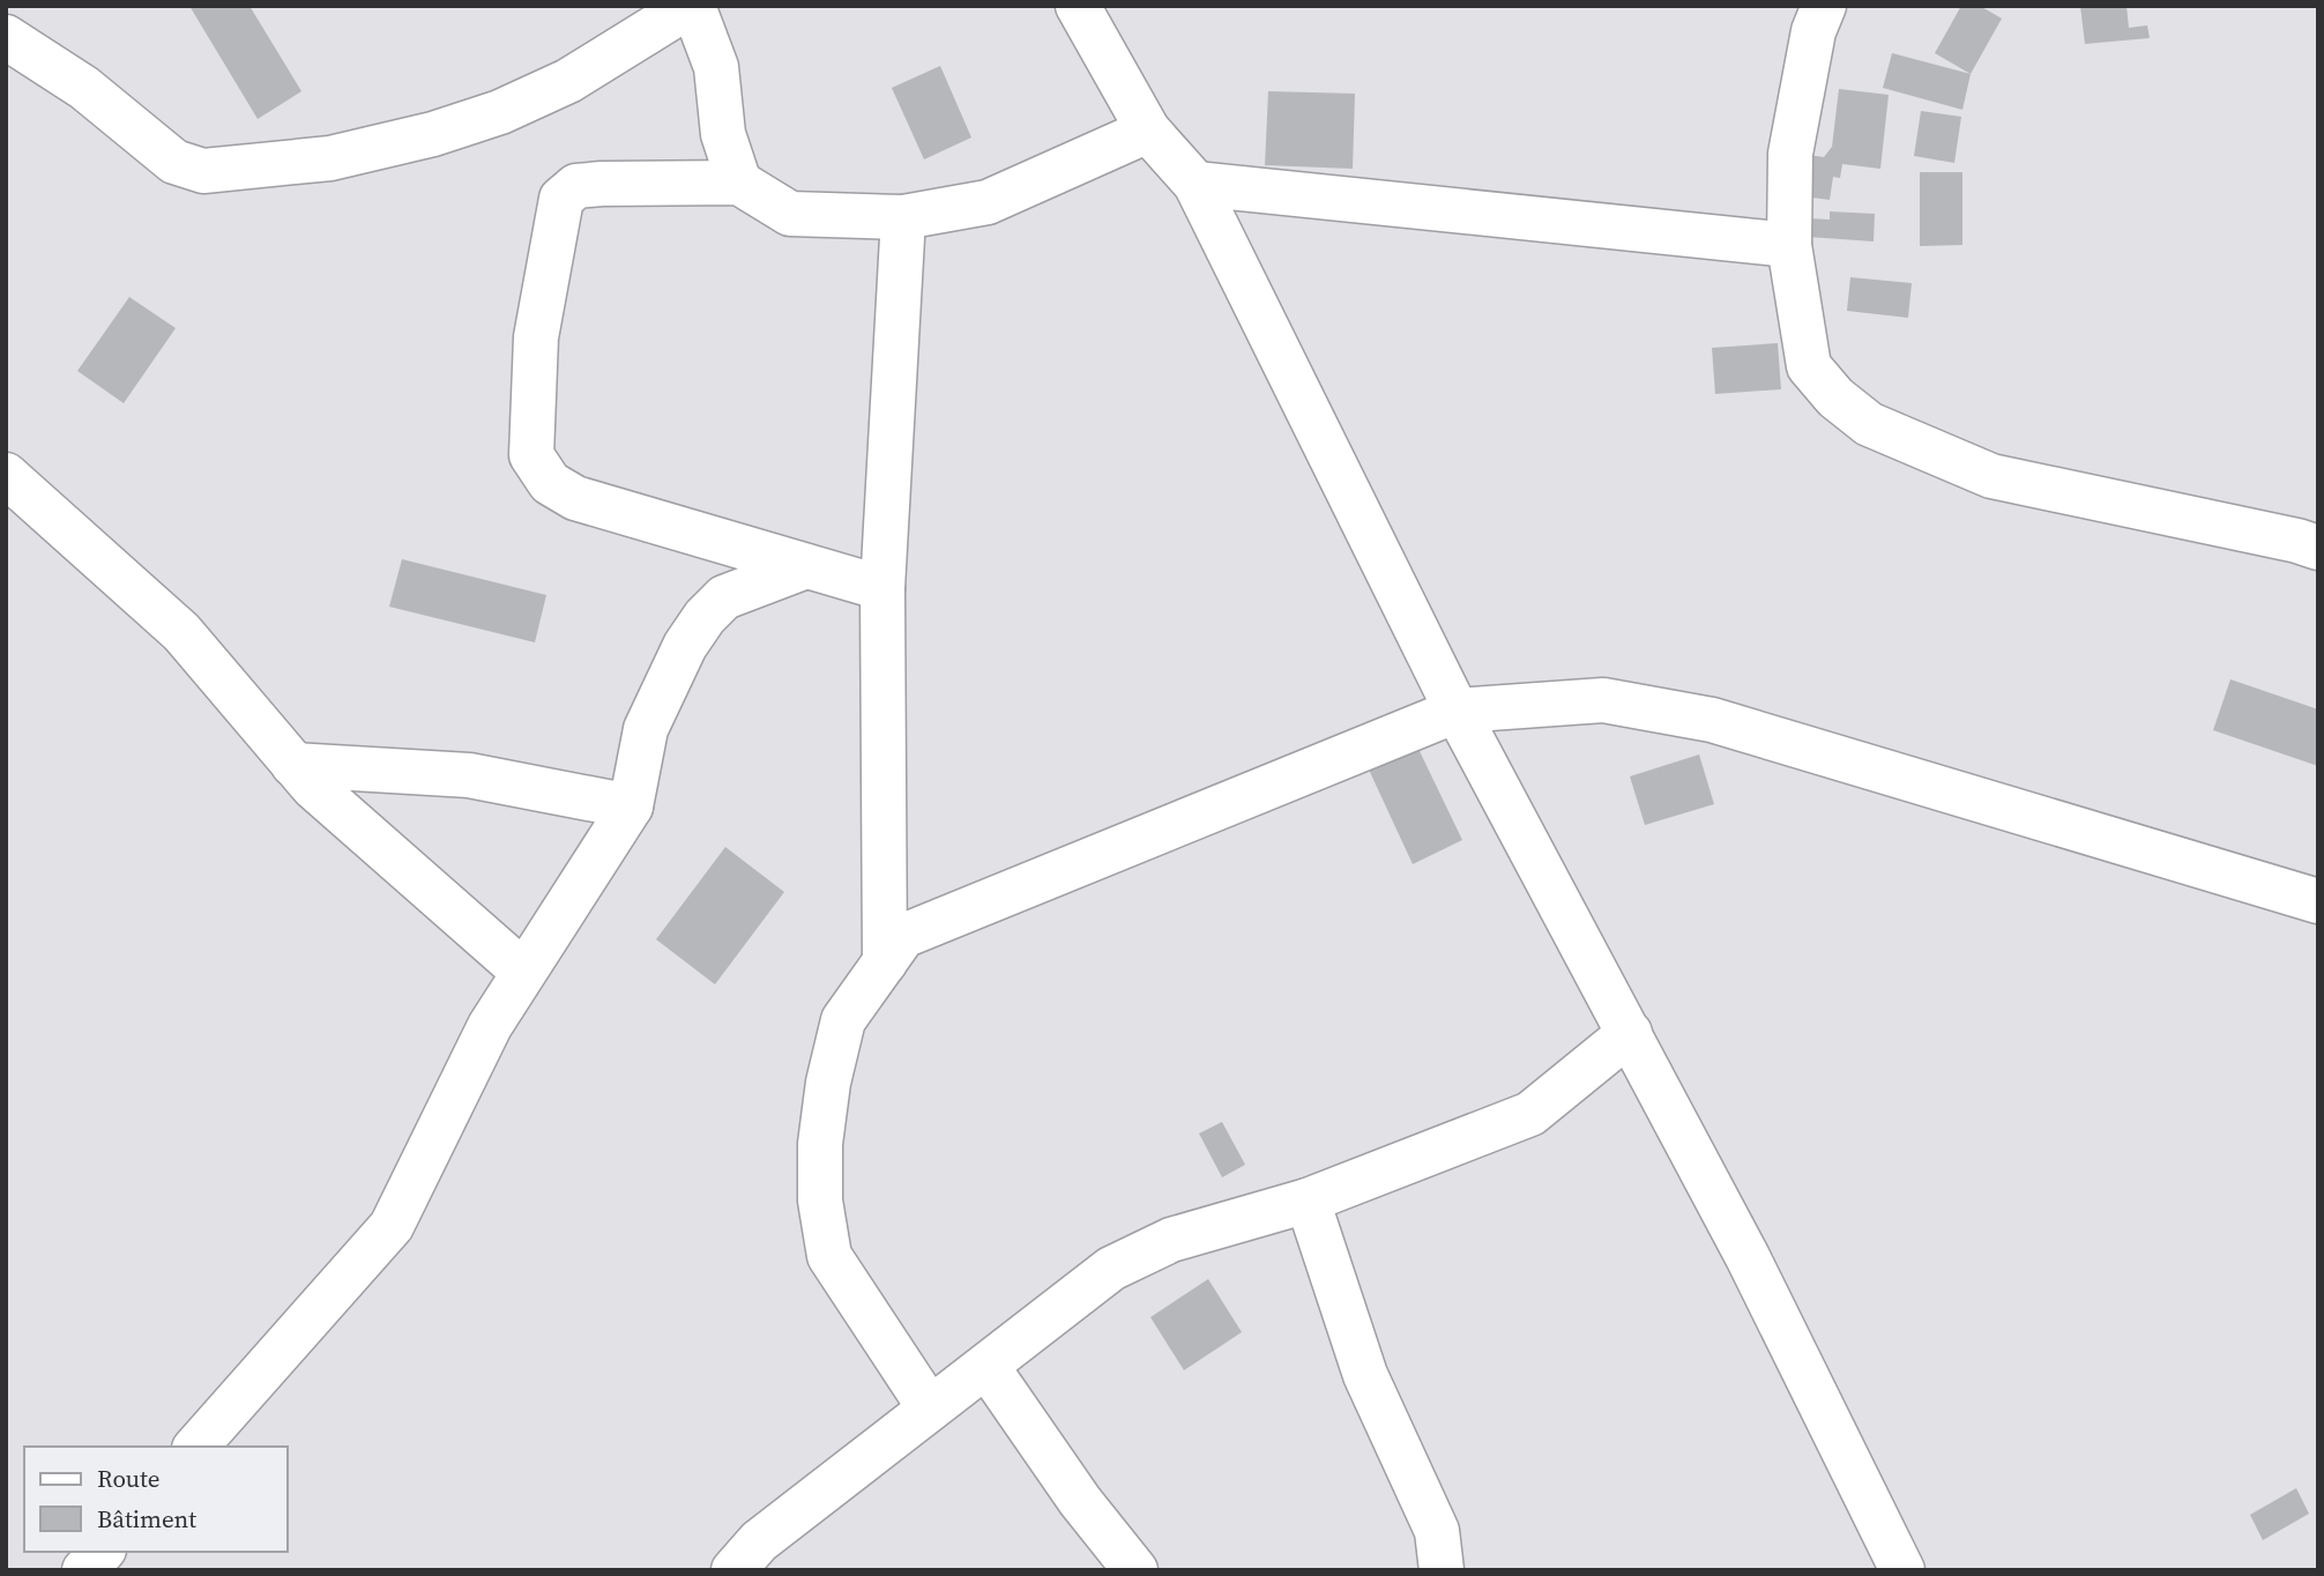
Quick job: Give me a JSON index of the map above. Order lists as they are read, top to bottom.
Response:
{
  "legend": ["Route", "Bâtiment"]
}
